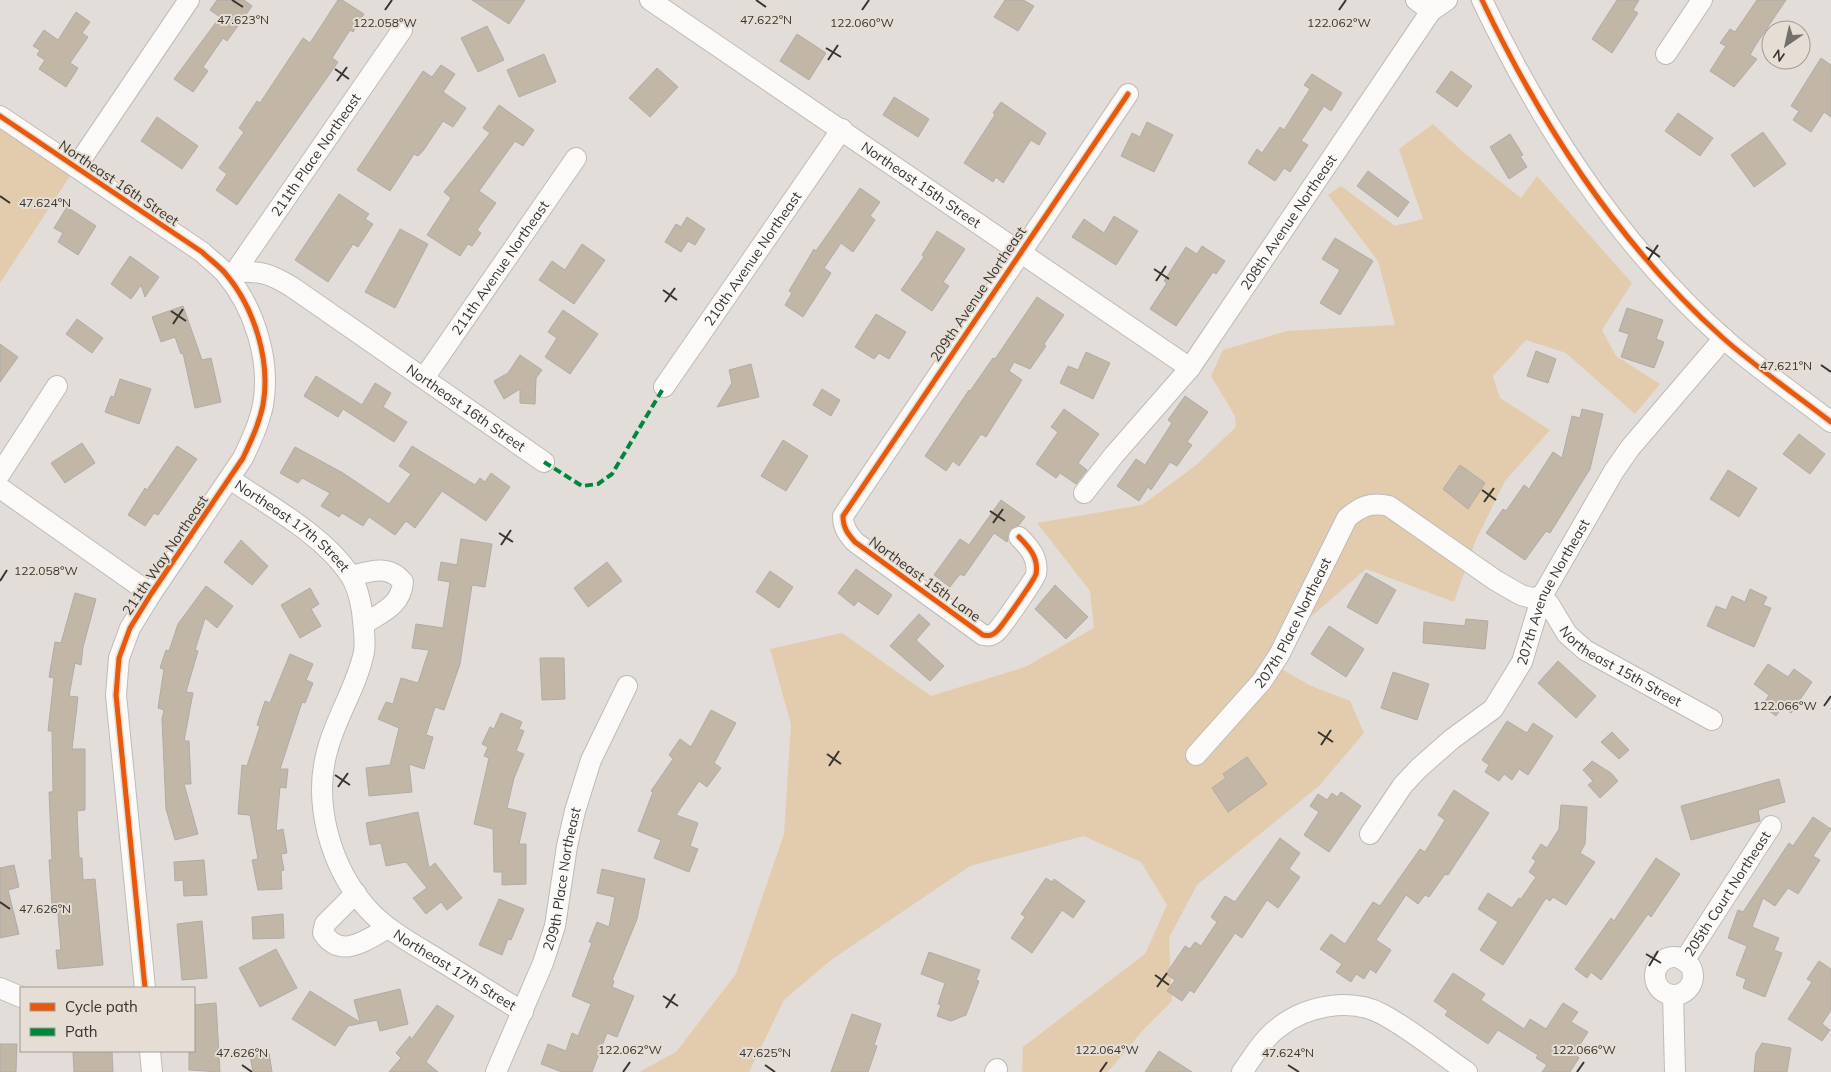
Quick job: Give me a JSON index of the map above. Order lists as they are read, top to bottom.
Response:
{
  "streets": {
    "street": [
      "211th Place Northeast",
      "Northeast 16th Street",
      "Northeast 15th Street",
      "208th Avenue Northeast",
      "210th Avenue Northeast",
      "211th Avenue Northeast",
      "209th Avenue Northeast",
      "Northeast 17th Street",
      "211th Way Northeast",
      "Northeast 15th Lane",
      "207th Avenue Northeast",
      "207th Place Northeast",
      "209th Place Northeast",
      "205th Court Northeast"
    ]
  },
  "crossings": [
    ["211th Place Northeast", "Northeast 16th Street"],
    ["211th Place Northeast", "211th Way Northeast"],
    ["Northeast 16th Street", "211th Avenue Northeast"],
    ["Northeast 16th Street", "211th Way Northeast"],
    ["Northeast 15th Street", "208th Avenue Northeast"],
    ["Northeast 15th Street", "210th Avenue Northeast"],
    ["Northeast 15th Street", "209th Avenue Northeast"],
    ["Northeast 15th Street", "207th Avenue Northeast"],
    ["Northeast 15th Street", "207th Place Northeast"],
    ["209th Avenue Northeast", "Northeast 15th Lane"],
    ["Northeast 17th Street", "211th Way Northeast"],
    ["Northeast 17th Street", "209th Place Northeast"],
    ["207th Avenue Northeast", "207th Place Northeast"]
  ],
  "legend": ["Cycle path", "Path"],
  "north": "bottom left",
  "coordinates": [
    "47.623°N",
    "47.622°N",
    "122.058°W",
    "122.060°W",
    "122.062°W",
    "47.624°N",
    "47.621°N",
    "122.066°W",
    "47.626°N",
    "122.064°W",
    "47.625°N"
  ]
}
